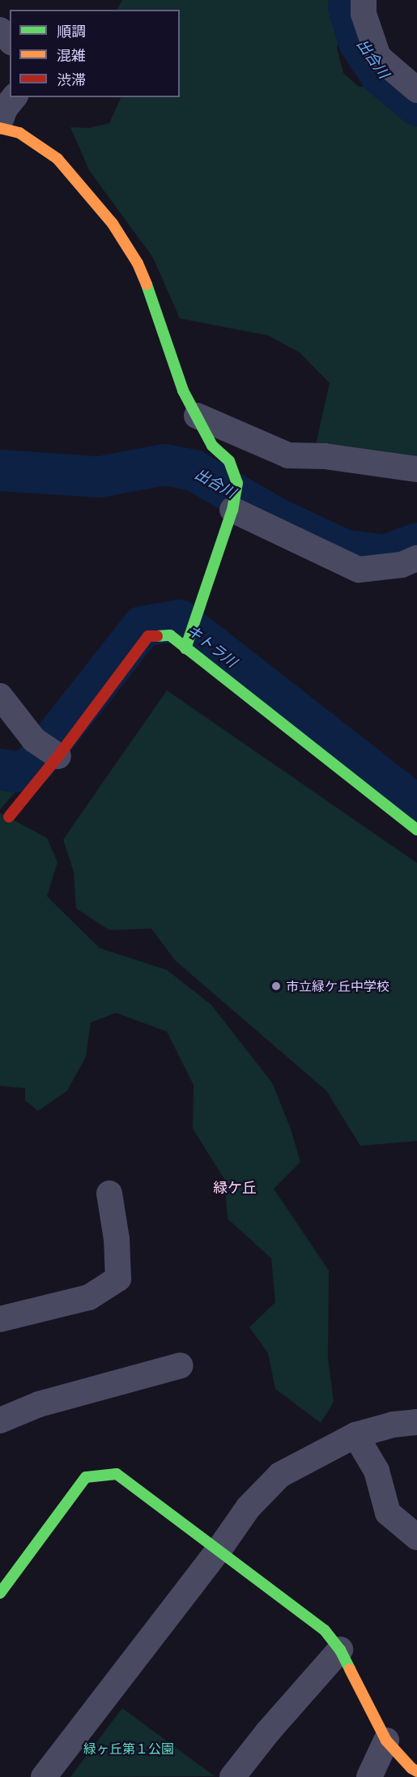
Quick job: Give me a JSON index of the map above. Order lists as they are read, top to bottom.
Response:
{
  "districts": ["緑ケ丘"],
  "water": ["出合川", "キトラ川"],
  "parks": ["緑ヶ丘第１公園"],
  "places": ["市立緑ケ丘中学校"],
  "legend": ["順調", "混雑", "渋滞"]
}
